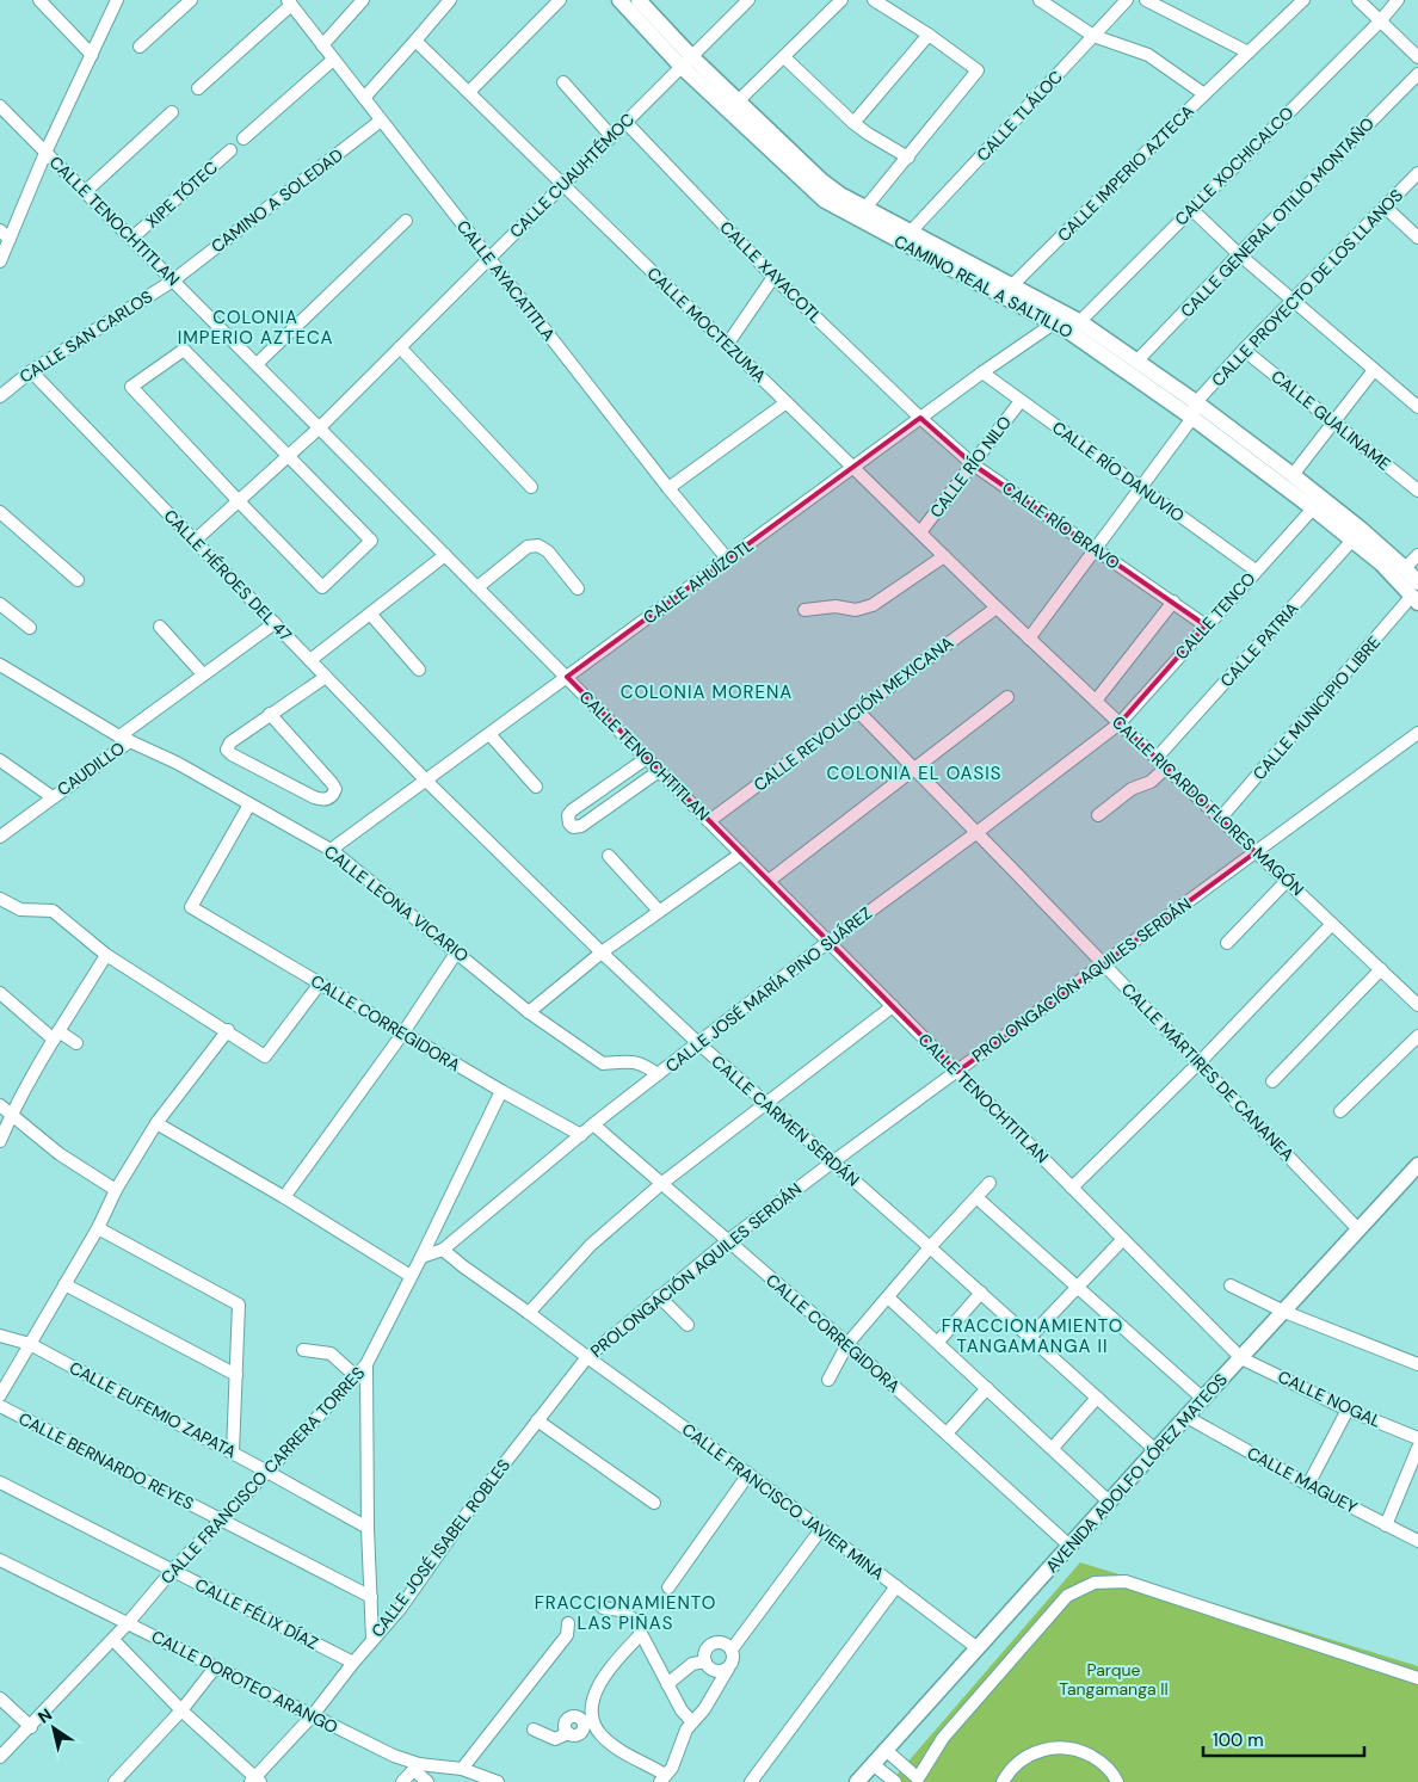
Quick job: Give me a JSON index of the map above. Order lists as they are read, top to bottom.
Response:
{
  "streets": {
    "street": [
      "CALLE TLÁLOC",
      "CALLE XOCHICALCO",
      "CALLE IMPERIO AZTECA",
      "CALLE CUAUHTÉMOC",
      "XIPE TÓTEC",
      "CAMINO A SOLEDAD",
      "CALLE GENERAL OTILIO MONTAÑO",
      "CALLE TENOCHTITLAN",
      "CALLE XAYACOTL",
      "CALLE AYACATITLA",
      "CAMINO REAL A SALTILLO",
      "CALLE PROYECTO DE LOS LLANOS",
      "CALLE MOCTEZUMA",
      "CALLE SAN CARLOS",
      "CALLE GUALINAME",
      "CALLE RÍO NILO",
      "CALLE RÍO DANUVIO",
      "CALLE RÍO BRAVO",
      "CALLE HÉROES DEL 47",
      "CALLE AHUÍZOTL",
      "CALLE TENCO",
      "CALLE PATRIA",
      "CALLE MUNICIPIO LIBRE",
      "CALLE REVOLUCIÓN MEXICANA",
      "CAUDILLO",
      "CALLE RICARDO FLORES MAGÓN",
      "CALLE LEONA VICARIO",
      "PROLONGACIÓN AQUILES SERDÁN",
      "CALLE JOSÉ MARÍA PINO SUÁREZ",
      "CALLE CORREGIDORA",
      "CALLE MÁRTIRES DE CANANEA",
      "CALLE CARMEN SERDÁN",
      "CALLE NOGAL",
      "CALLE EUFEMIO ZAPATA",
      "CALLE BERNARDO REYES",
      "AVENIDA ADOLFO LÓPEZ MATEOS",
      "CALLE FRANCISCO CARRERA TORRES",
      "CALLE MAGUEY",
      "CALLE FRANCISCO JAVIER MINA",
      "CALLE JOSÉ ISABEL ROBLES",
      "CALLE FÉLIX DÍAZ",
      "CALLE DOROTEO ARANGO"
    ]
  },
  "crossings": [
    ["CALLE TLÁLOC", "CAMINO REAL A SALTILLO"],
    ["CALLE XOCHICALCO", "CAMINO REAL A SALTILLO"],
    ["CALLE IMPERIO AZTECA", "CAMINO REAL A SALTILLO"],
    ["CALLE CUAUHTÉMOC", "CALLE TENOCHTITLAN"],
    ["CALLE CUAUHTÉMOC", "CALLE XAYACOTL"],
    ["CALLE CUAUHTÉMOC", "CALLE AYACATITLA"],
    ["CALLE CUAUHTÉMOC", "CAMINO REAL A SALTILLO"],
    ["CALLE CUAUHTÉMOC", "CALLE MOCTEZUMA"],
    ["CALLE CUAUHTÉMOC", "CALLE HÉROES DEL 47"],
    ["XIPE TÓTEC", "CALLE TENOCHTITLAN"],
    ["CAMINO A SOLEDAD", "CALLE TENOCHTITLAN"],
    ["CAMINO A SOLEDAD", "CALLE AYACATITLA"],
    ["CAMINO A SOLEDAD", "CALLE SAN CARLOS"],
    ["CALLE GENERAL OTILIO MONTAÑO", "CAMINO REAL A SALTILLO"],
    ["CALLE TENOCHTITLAN", "CALLE SAN CARLOS"],
    ["CALLE TENOCHTITLAN", "CALLE AHUÍZOTL"],
    ["CALLE TENOCHTITLAN", "CALLE REVOLUCIÓN MEXICANA"],
    ["CALLE TENOCHTITLAN", "PROLONGACIÓN AQUILES SERDÁN"],
    ["CALLE TENOCHTITLAN", "CALLE JOSÉ MARÍA PINO SUÁREZ"],
    ["CALLE TENOCHTITLAN", "CALLE NOGAL"],
    ["CALLE TENOCHTITLAN", "AVENIDA ADOLFO LÓPEZ MATEOS"],
    ["CALLE XAYACOTL", "CALLE RÍO BRAVO"],
    ["CALLE XAYACOTL", "CALLE AHUÍZOTL"],
    ["CALLE AYACATITLA", "CALLE AHUÍZOTL"],
    ["CAMINO REAL A SALTILLO", "CALLE PROYECTO DE LOS LLANOS"],
    ["CAMINO REAL A SALTILLO", "CALLE AHUÍZOTL"],
    ["CAMINO REAL A SALTILLO", "CALLE TENCO"],
    ["CAMINO REAL A SALTILLO", "CALLE PATRIA"],
    ["CAMINO REAL A SALTILLO", "CALLE MUNICIPIO LIBRE"],
    ["CALLE PROYECTO DE LOS LLANOS", "CALLE GUALINAME"],
    ["CALLE MOCTEZUMA", "CALLE RÍO NILO"],
    ["CALLE MOCTEZUMA", "CALLE AHUÍZOTL"],
    ["CALLE MOCTEZUMA", "CALLE REVOLUCIÓN MEXICANA"],
    ["CALLE MOCTEZUMA", "CALLE RICARDO FLORES MAGÓN"],
    ["CALLE SAN CARLOS", "CALLE HÉROES DEL 47"],
    ["CALLE RÍO NILO", "CALLE RÍO DANUVIO"],
    ["CALLE RÍO NILO", "CALLE RÍO BRAVO"],
    ["CALLE RÍO DANUVIO", "CALLE AHUÍZOTL"],
    ["CALLE RÍO DANUVIO", "CALLE TENCO"],
    ["CALLE RÍO BRAVO", "CALLE AHUÍZOTL"],
    ["CALLE RÍO BRAVO", "CALLE TENCO"],
    ["CALLE HÉROES DEL 47", "CALLE AHUÍZOTL"],
    ["CALLE HÉROES DEL 47", "CAUDILLO"],
    ["CALLE HÉROES DEL 47", "CALLE CARMEN SERDÁN"],
    ["CALLE AHUÍZOTL", "CALLE LEONA VICARIO"],
    ["CALLE AHUÍZOTL", "CALLE CARMEN SERDÁN"],
    ["CALLE TENCO", "CALLE RICARDO FLORES MAGÓN"],
    ["CALLE TENCO", "CALLE JOSÉ MARÍA PINO SUÁREZ"],
    ["CALLE PATRIA", "CALLE RICARDO FLORES MAGÓN"],
    ["CALLE MUNICIPIO LIBRE", "CALLE RICARDO FLORES MAGÓN"],
    ["CALLE REVOLUCIÓN MEXICANA", "CALLE RICARDO FLORES MAGÓN"],
    ["CALLE REVOLUCIÓN MEXICANA", "CALLE MÁRTIRES DE CANANEA"],
    ["CAUDILLO", "CALLE LEONA VICARIO"],
    ["CALLE RICARDO FLORES MAGÓN", "PROLONGACIÓN AQUILES SERDÁN"],
    ["CALLE RICARDO FLORES MAGÓN", "CALLE JOSÉ MARÍA PINO SUÁREZ"],
    ["CALLE LEONA VICARIO", "CALLE JOSÉ MARÍA PINO SUÁREZ"],
    ["CALLE LEONA VICARIO", "CALLE CORREGIDORA"],
    ["PROLONGACIÓN AQUILES SERDÁN", "CALLE CORREGIDORA"],
    ["PROLONGACIÓN AQUILES SERDÁN", "CALLE MÁRTIRES DE CANANEA"],
    ["PROLONGACIÓN AQUILES SERDÁN", "CALLE CARMEN SERDÁN"],
    ["PROLONGACIÓN AQUILES SERDÁN", "CALLE FRANCISCO JAVIER MINA"],
    ["PROLONGACIÓN AQUILES SERDÁN", "CALLE JOSÉ ISABEL ROBLES"],
    ["CALLE JOSÉ MARÍA PINO SUÁREZ", "CALLE CORREGIDORA"],
    ["CALLE JOSÉ MARÍA PINO SUÁREZ", "CALLE MÁRTIRES DE CANANEA"],
    ["CALLE JOSÉ MARÍA PINO SUÁREZ", "CALLE CARMEN SERDÁN"],
    ["CALLE JOSÉ MARÍA PINO SUÁREZ", "CALLE FRANCISCO CARRERA TORRES"],
    ["CALLE JOSÉ MARÍA PINO SUÁREZ", "CALLE FRANCISCO JAVIER MINA"],
    ["CALLE CORREGIDORA", "AVENIDA ADOLFO LÓPEZ MATEOS"],
    ["CALLE CORREGIDORA", "CALLE FRANCISCO CARRERA TORRES"],
    ["CALLE MÁRTIRES DE CANANEA", "AVENIDA ADOLFO LÓPEZ MATEOS"],
    ["CALLE CARMEN SERDÁN", "AVENIDA ADOLFO LÓPEZ MATEOS"],
    ["CALLE NOGAL", "AVENIDA ADOLFO LÓPEZ MATEOS"],
    ["CALLE EUFEMIO ZAPATA", "CALLE FRANCISCO CARRERA TORRES"],
    ["CALLE BERNARDO REYES", "CALLE FRANCISCO CARRERA TORRES"],
    ["AVENIDA ADOLFO LÓPEZ MATEOS", "CALLE MAGUEY"],
    ["AVENIDA ADOLFO LÓPEZ MATEOS", "CALLE FRANCISCO JAVIER MINA"],
    ["CALLE FRANCISCO CARRERA TORRES", "CALLE FÉLIX DÍAZ"],
    ["CALLE FRANCISCO CARRERA TORRES", "CALLE DOROTEO ARANGO"],
    ["CALLE JOSÉ ISABEL ROBLES", "CALLE FÉLIX DÍAZ"],
    ["CALLE JOSÉ ISABEL ROBLES", "CALLE DOROTEO ARANGO"]
  ],
  "districts": [
    "COLONIA IMPERIO AZTECA",
    "COLONIA MORENA",
    "COLONIA EL OASIS",
    "FRACCIONAMIENTO TANGAMANGA II",
    "FRACCIONAMIENTO LAS PIÑAS"
  ],
  "parks": ["Parque Tangamanga II"],
  "scale_bar": "100 m",
  "north": "top left"
}
